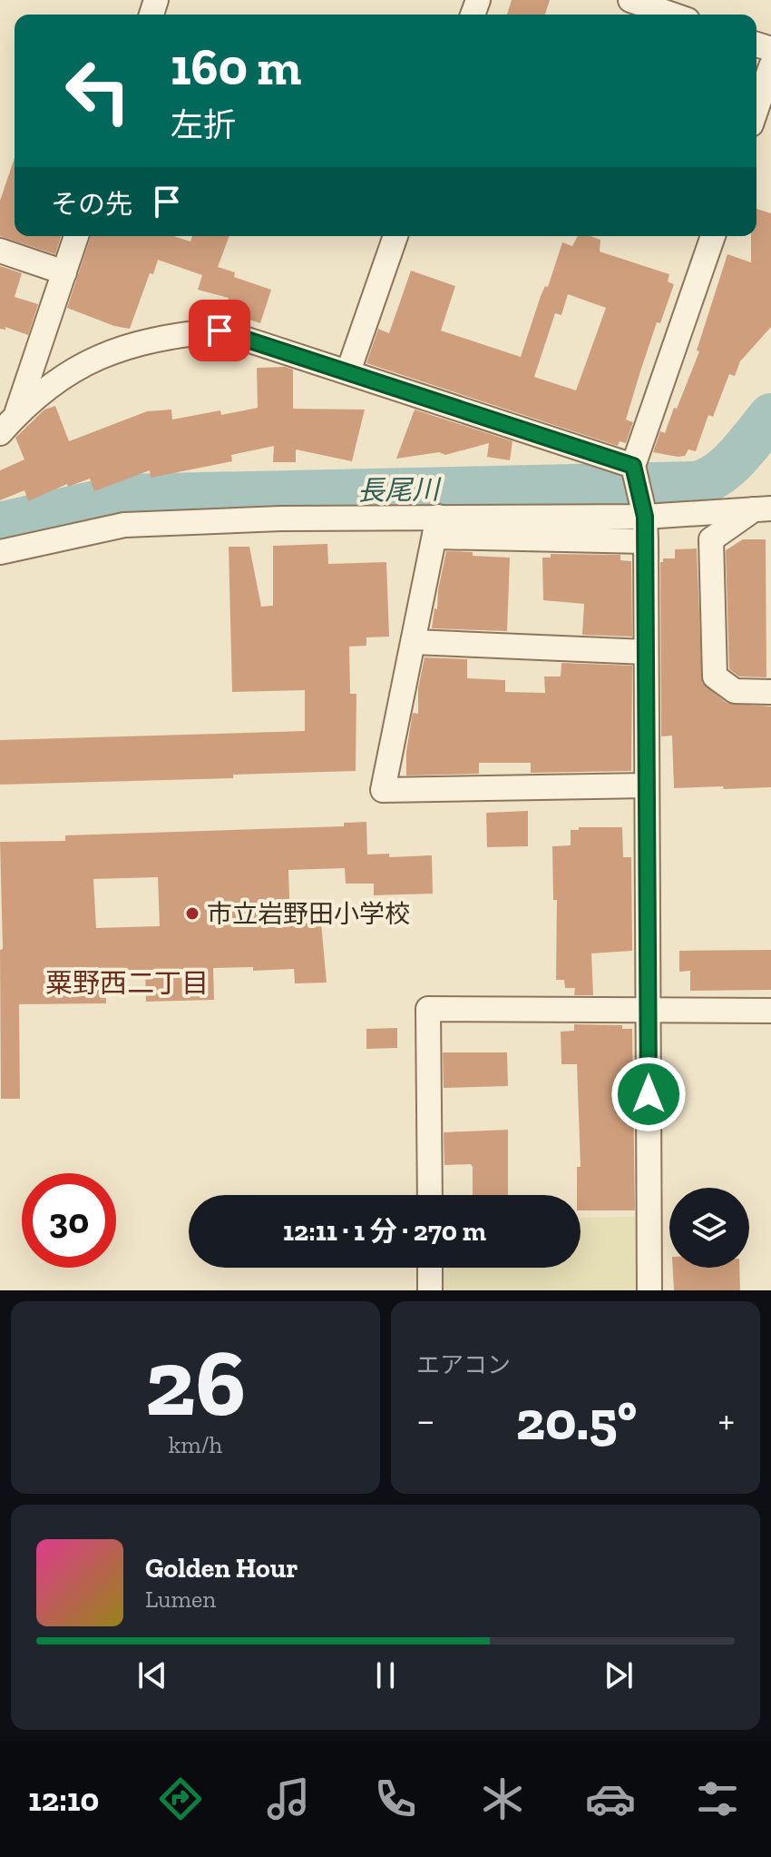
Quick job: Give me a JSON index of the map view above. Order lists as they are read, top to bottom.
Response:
{
  "districts": ["粟野西二丁目"],
  "water": ["長尾川"],
  "places": ["市立岩野田小学校"],
  "page": {
    "turn": ["160 m", "左折"],
    "then": "その先",
    "limit": "30",
    "trip": "12:11 · 1 分 · 270 m",
    "tile": [
      ["26", "km/h"],
      "エアコン"
    ],
    "heat": ["−", "20.5°", "+"],
    "song": ["Golden Hour", "Lumen"],
    "tabs": "12:10"
  }
}
